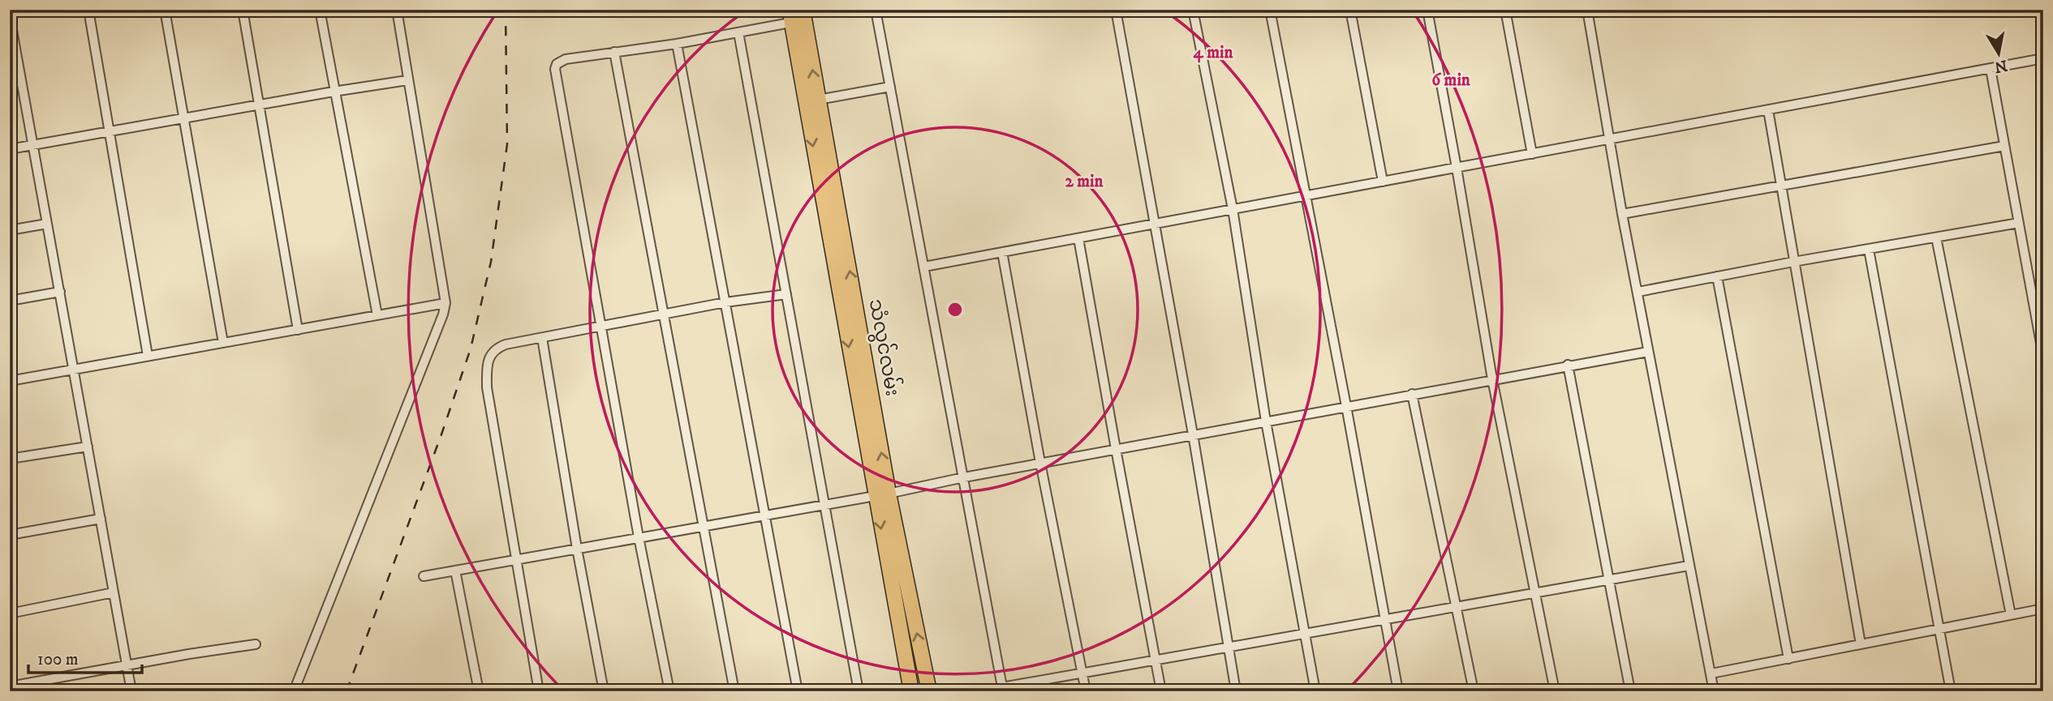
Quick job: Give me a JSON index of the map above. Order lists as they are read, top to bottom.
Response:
{
  "streets": {
    "main road": ["သံလွင်လမ်း"]
  },
  "scale_bar": "100 m",
  "north": "bottom",
  "rings": ["4 min", "6 min", "2 min"]
}
